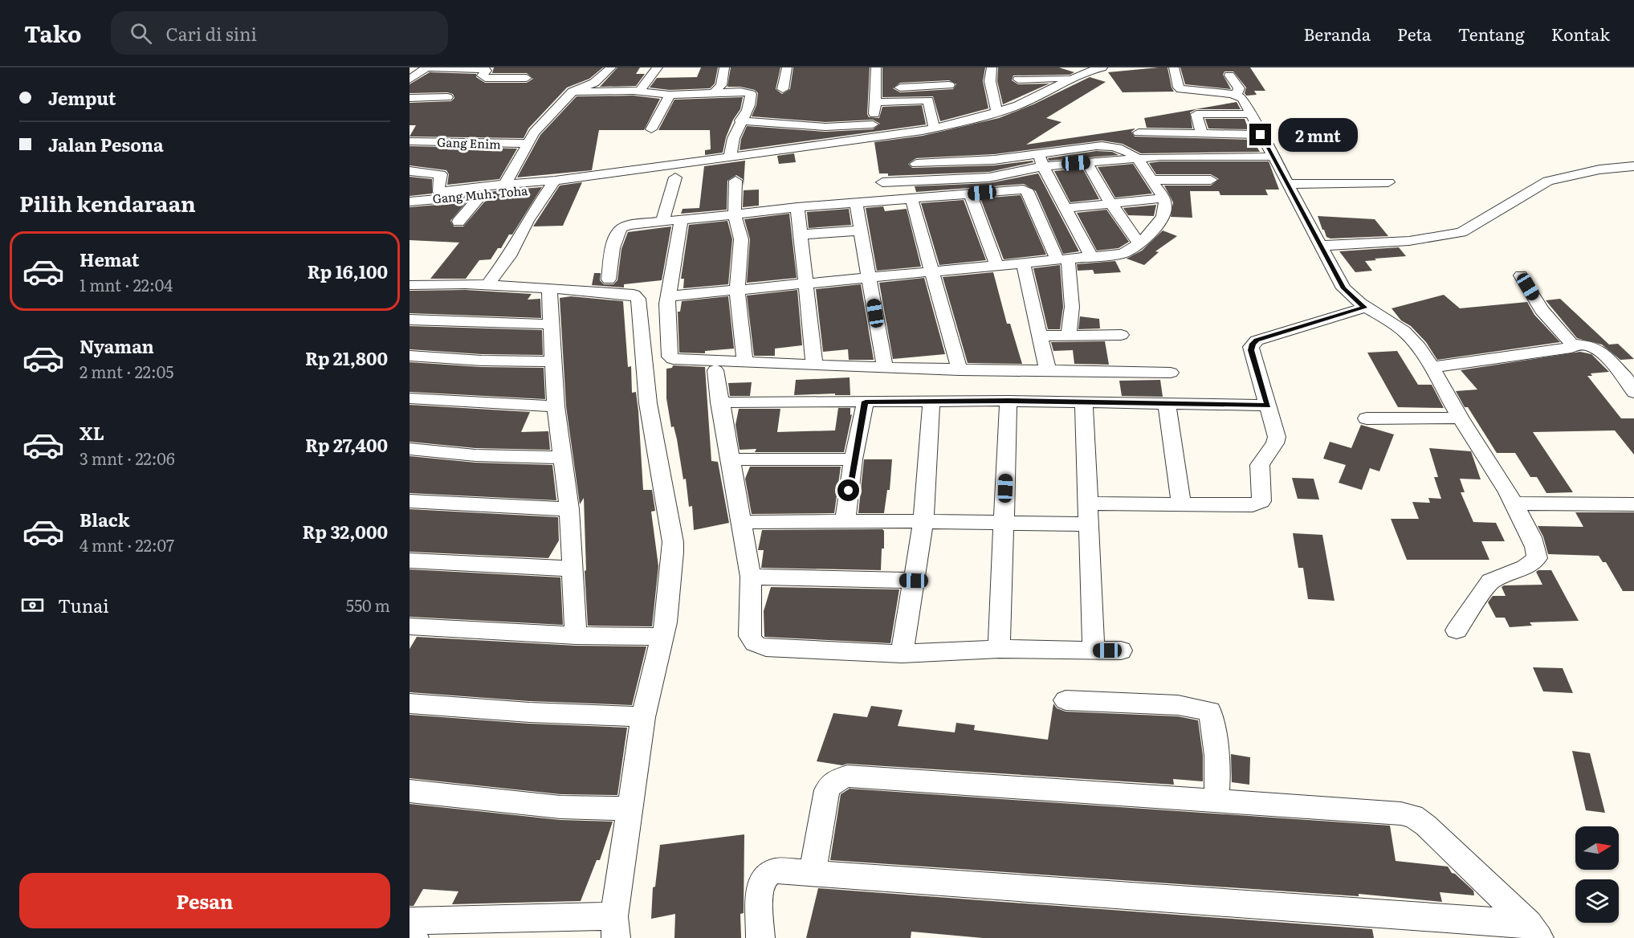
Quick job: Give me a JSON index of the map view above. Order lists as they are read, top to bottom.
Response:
{
  "streets": {
    "street": ["Gang Enim", "Gang Muh. Toha"]
  },
  "north": "right",
  "page": {
    "header": "Tako",
    "search": "Cari di sini",
    "nav": [
      "Beranda",
      "Peta",
      "Tentang",
      "Kontak"
    ],
    "banner": ["Jemput", "Jalan Pesona"],
    "bubble": "2 mnt",
    "heading": "Pilih kendaraan",
    "list": [
      {
        "name": "Hemat",
        "note": "1 mnt · 22:04",
        "value": "Rp 16,100"
      },
      {
        "name": "Nyaman",
        "note": "2 mnt · 22:05",
        "value": "Rp 21,800"
      },
      {
        "name": "XL",
        "note": "3 mnt · 22:06",
        "value": "Rp 27,400"
      },
      {
        "name": "Black",
        "note": "4 mnt · 22:07",
        "value": "Rp 32,000"
      }
    ],
    "pay": ["Tunai", "550 m"],
    "buttons": "Pesan"
  }
}
